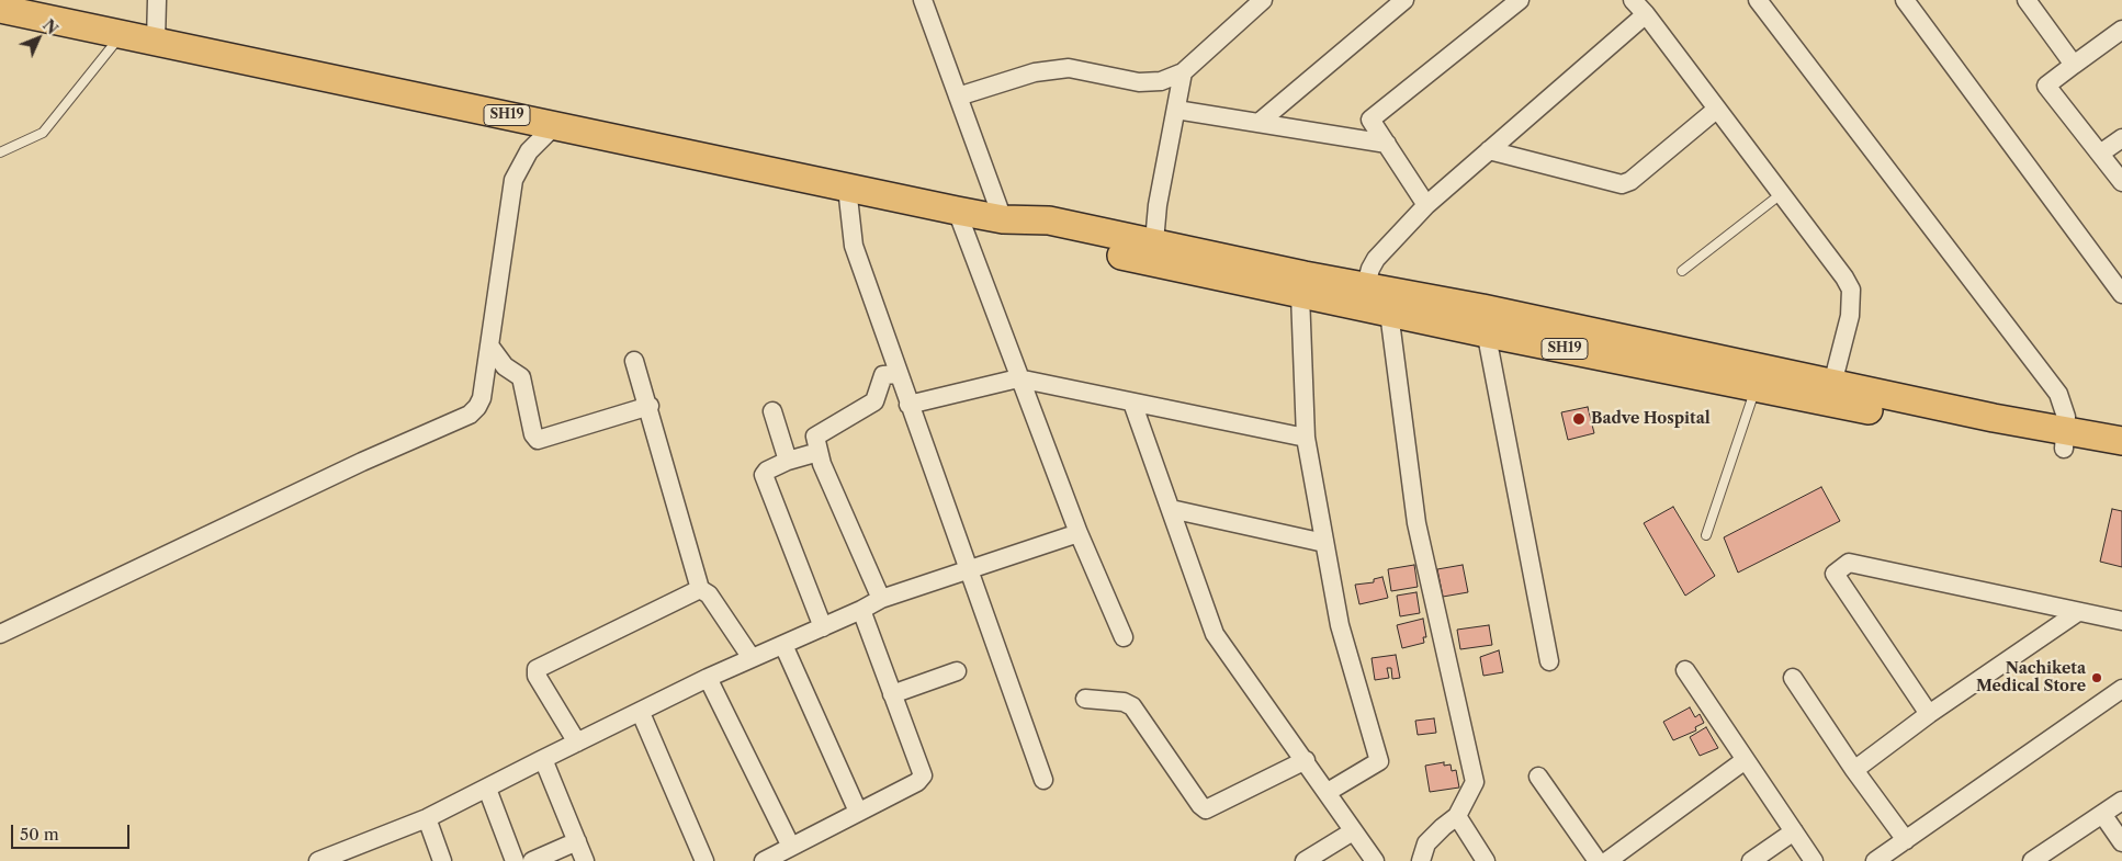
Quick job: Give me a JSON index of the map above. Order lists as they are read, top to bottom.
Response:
{
  "streets": {
    "main road": ["SH19"]
  },
  "places": ["Badve Hospital", "Nachiketa Medical Store"],
  "scale_bar": "50 m",
  "north": "top right"
}
